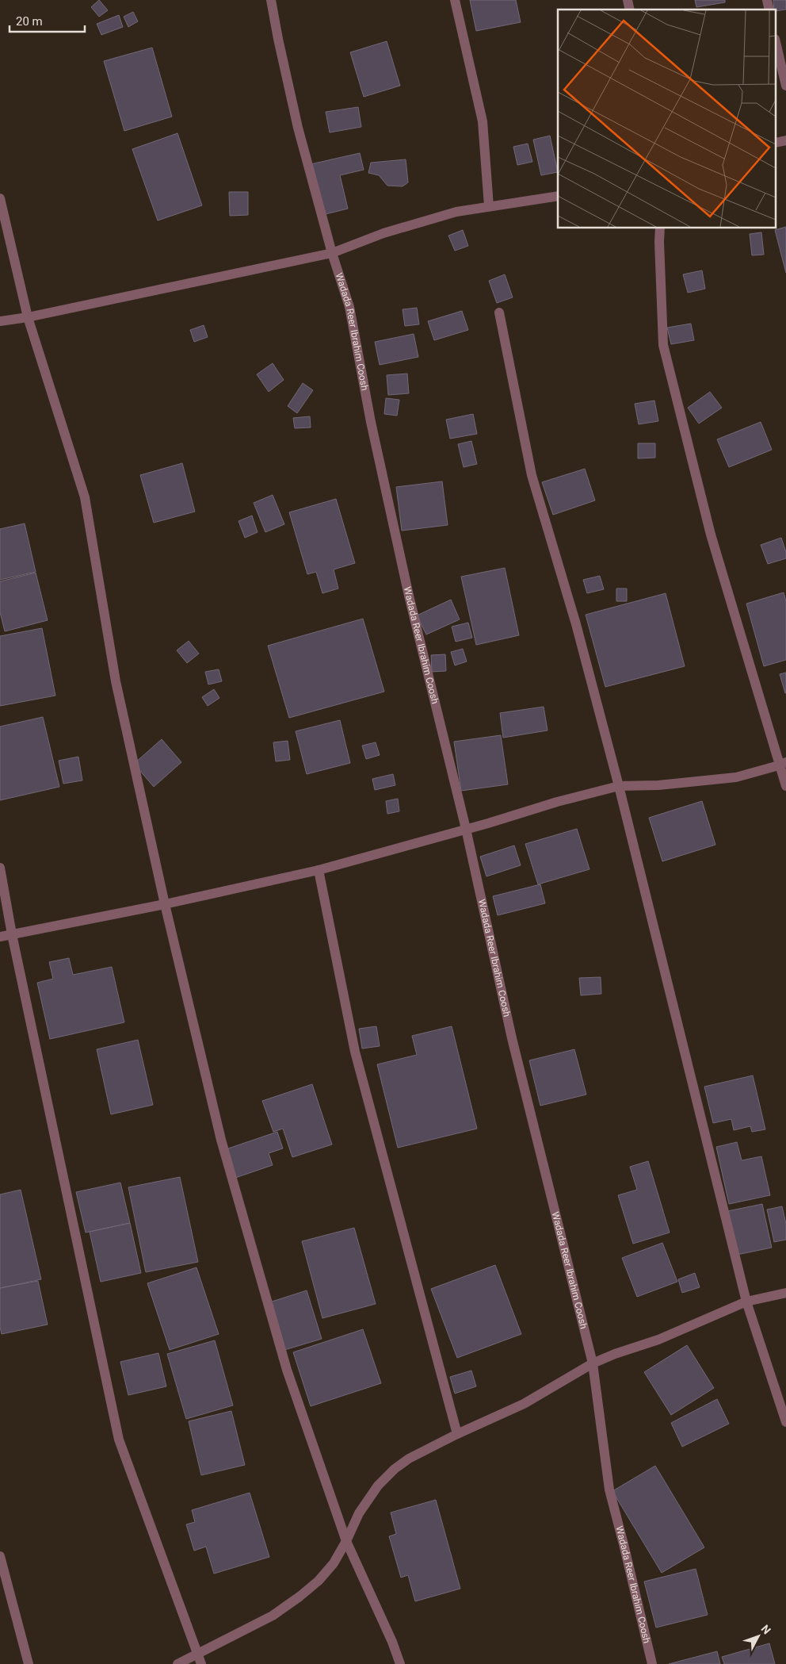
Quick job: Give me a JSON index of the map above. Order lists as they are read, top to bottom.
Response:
{
  "streets": {
    "street": ["Wadada Reer Ibrahim Coosh"]
  },
  "scale_bar": "20 m",
  "north": "top right"
}
